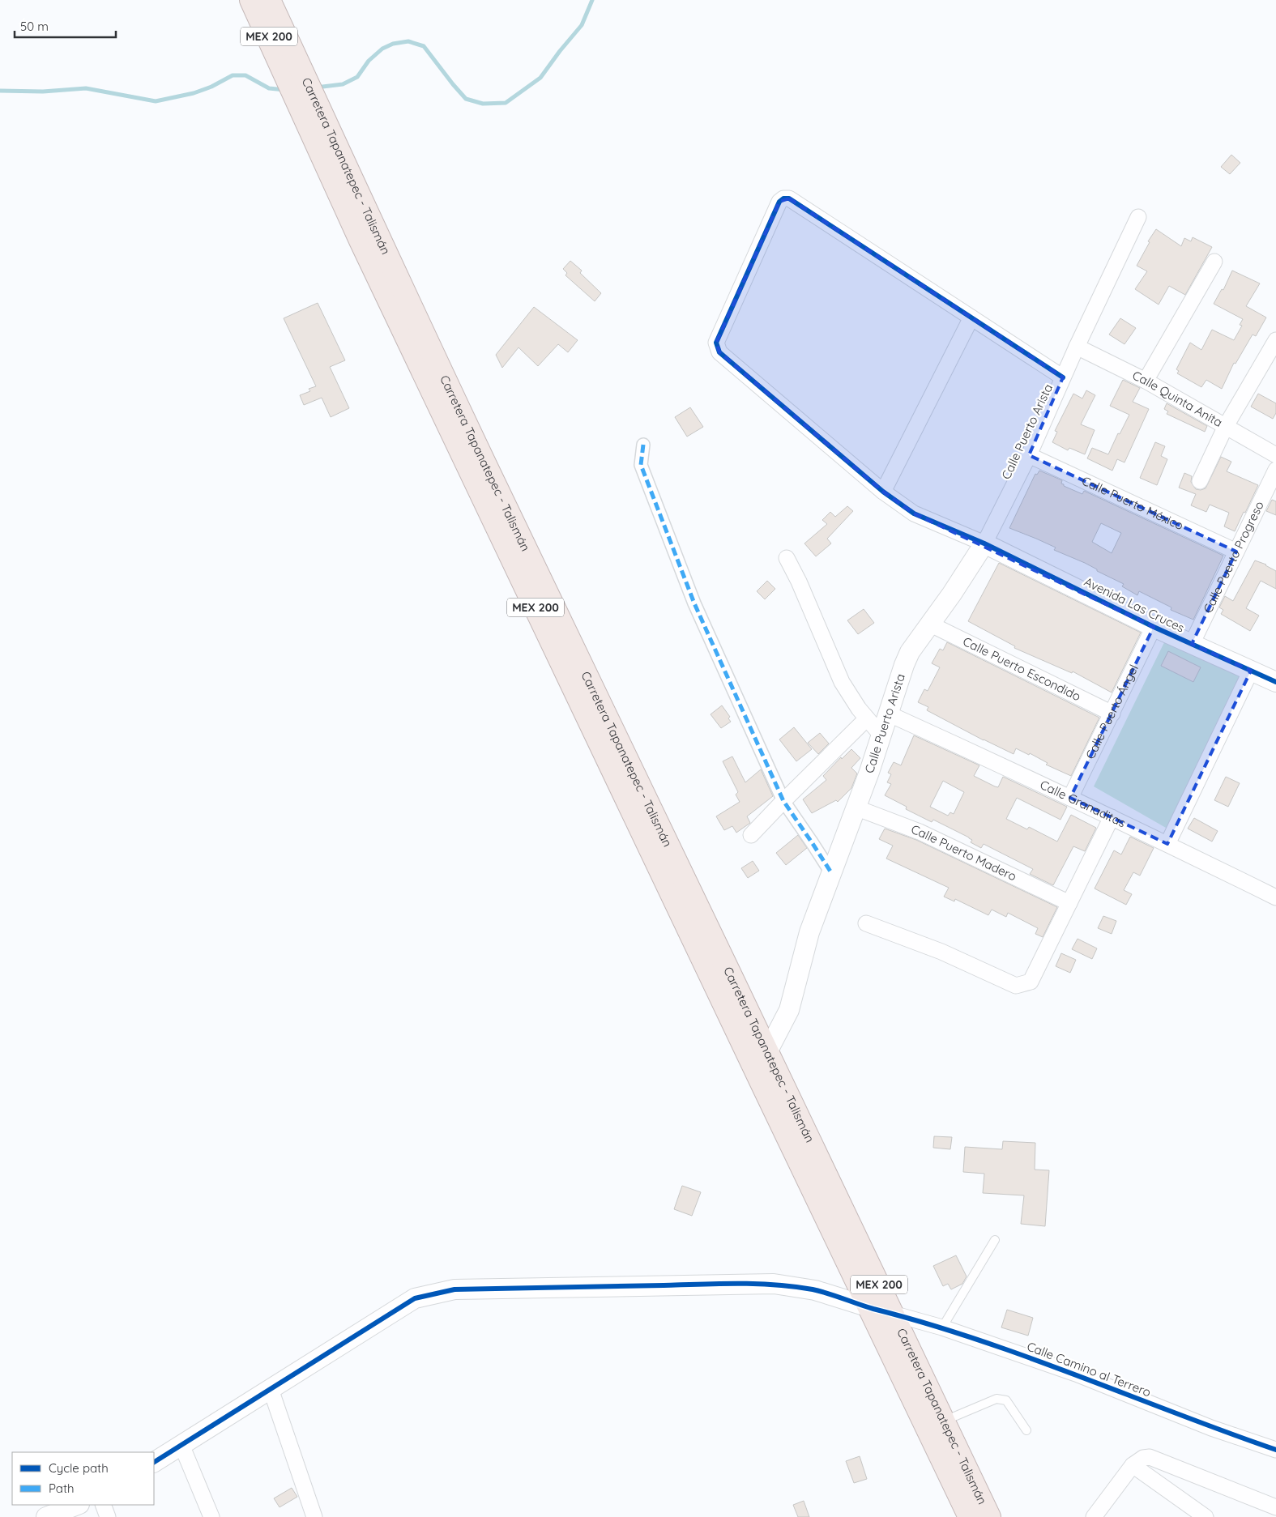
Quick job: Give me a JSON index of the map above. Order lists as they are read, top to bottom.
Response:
{
  "streets": {
    "highway": ["MEX 200", "Carretera Tapanatepec - Talismán"],
    "street": [
      "Calle Quinta Anita",
      "Calle Puerto Arista",
      "Calle Puerto México",
      "Calle Puerto Progreso",
      "Avenida Las Cruces",
      "Calle Puerto Escondido",
      "Calle Puerto Ángel",
      "Calle Granaditas",
      "Calle Puerto Madero",
      "Calle Camino al Terrero"
    ]
  },
  "crossings": [
    ["Carretera Tapanatepec - Talismán", "Calle Puerto Arista"],
    ["Carretera Tapanatepec - Talismán", "Calle Camino al Terrero"],
    ["Calle Quinta Anita", "Calle Puerto Arista"],
    ["Calle Puerto Arista", "Calle Puerto México"],
    ["Calle Puerto Arista", "Avenida Las Cruces"],
    ["Calle Puerto Arista", "Calle Puerto Escondido"],
    ["Calle Puerto Arista", "Calle Granaditas"],
    ["Calle Puerto Arista", "Calle Puerto Madero"],
    ["Calle Puerto México", "Calle Puerto Progreso"],
    ["Calle Puerto Progreso", "Avenida Las Cruces"],
    ["Avenida Las Cruces", "Calle Puerto Ángel"],
    ["Calle Puerto Escondido", "Calle Puerto Ángel"],
    ["Calle Puerto Ángel", "Calle Granaditas"]
  ],
  "legend": ["Cycle path", "Path"],
  "scale_bar": "50 m"
}
